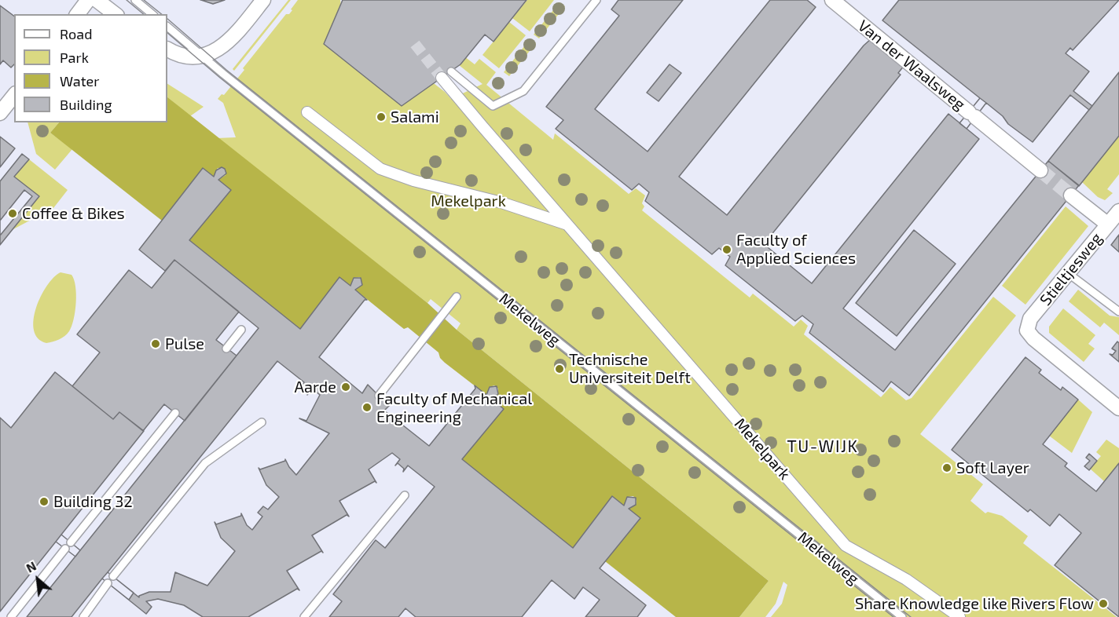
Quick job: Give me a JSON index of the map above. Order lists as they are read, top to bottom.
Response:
{
  "streets": {
    "street": ["Van der Waalsweg", "Stieltjesweg", "Mekelpark"],
    "lane": ["Mekelweg"]
  },
  "districts": ["TU-WIJK"],
  "parks": ["Mekelpark"],
  "places": [
    "Salami",
    "Coffee & Bikes",
    "Faculty of Applied Sciences",
    "Pulse",
    "Technische Universiteit Delft",
    "Aarde",
    "Faculty of Mechanical Engineering",
    "Soft Layer",
    "Building 32",
    "Share Knowledge like Rivers Flow"
  ],
  "legend": [
    "Road",
    "Park",
    "Water",
    "Building"
  ],
  "north": "top left"
}
